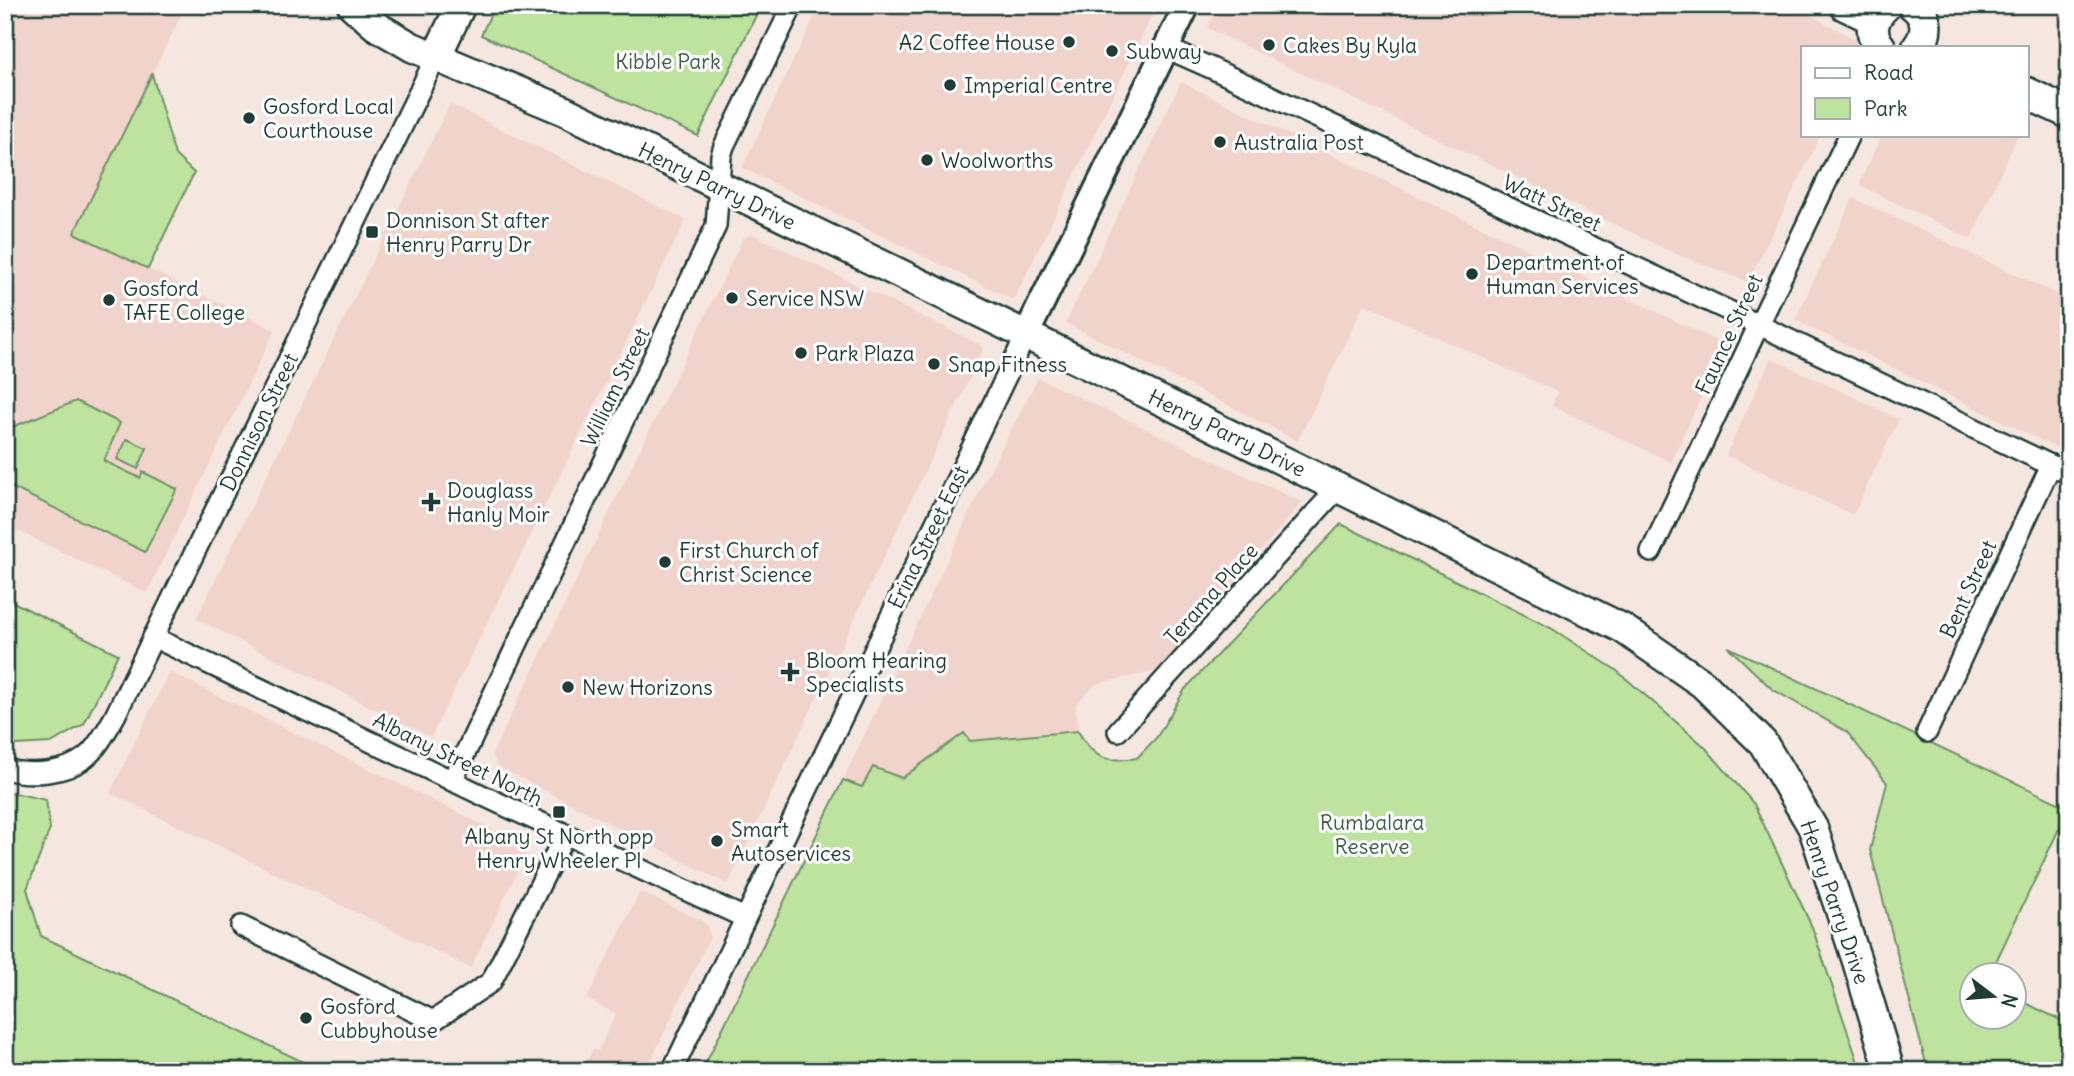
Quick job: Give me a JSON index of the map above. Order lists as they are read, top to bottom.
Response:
{
  "streets": {
    "main road": ["Henry Parry Drive", "Donnison Street"],
    "street": [
      "Watt Street",
      "Faunce Street",
      "William Street",
      "Erina Street East",
      "Bent Street",
      "Terama Place",
      "Albany Street North"
    ]
  },
  "crossings": [
    ["Henry Parry Drive", "William Street"],
    ["Henry Parry Drive", "Donnison Street"],
    ["Henry Parry Drive", "Erina Street East"],
    ["Henry Parry Drive", "Terama Place"],
    ["Watt Street", "Faunce Street"],
    ["Watt Street", "Erina Street East"],
    ["Watt Street", "Bent Street"],
    ["William Street", "Albany Street North"],
    ["Donnison Street", "Albany Street North"],
    ["Erina Street East", "Albany Street North"]
  ],
  "parks": ["Kibble Park", "Rumbalara Reserve"],
  "places": {
    "other": [
      "A2 Coffee House",
      "Cakes By Kyla",
      "Subway",
      "Imperial Centre",
      "Gosford Local Courthouse",
      "Australia Post",
      "Woolworths",
      "Department of Human Services",
      "Service NSW",
      "Gosford TAFE College",
      "Park Plaza",
      "Snap Fitness",
      "First Church of Christ Science",
      "New Horizons",
      "Smart Autoservices",
      "Gosford Cubbyhouse"
    ],
    "transit": ["Donnison St after Henry Parry Dr", "Albany St North opp Henry Wheeler Pl"],
    "health": ["Douglass Hanly Moir", "Bloom Hearing Specialists"]
  },
  "legend": ["Road", "Park"],
  "north": "right"
}
